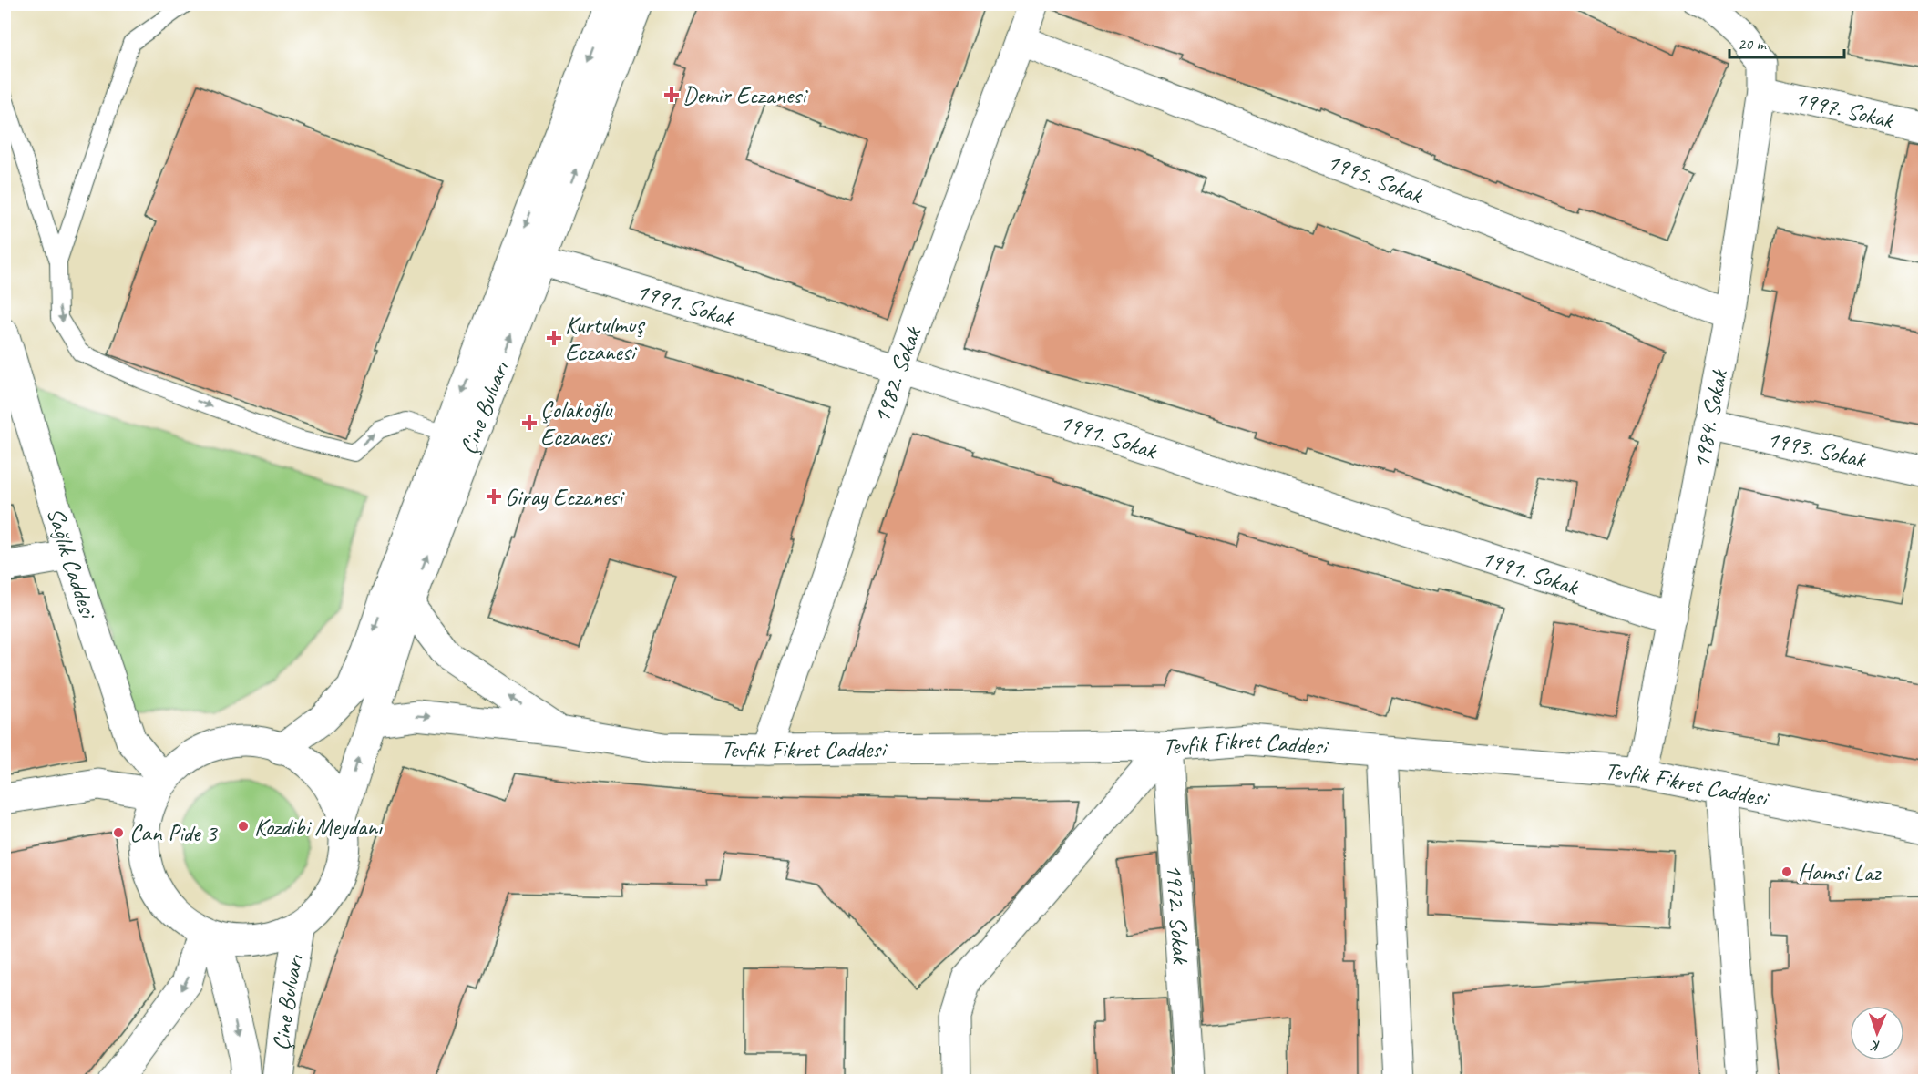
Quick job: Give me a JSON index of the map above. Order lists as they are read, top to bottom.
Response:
{
  "streets": {
    "street": [
      "1997. Sokak",
      "1995. Sokak",
      "1991. Sokak",
      "1982. Sokak",
      "Çine Bulvarı",
      "1984. Sokak",
      "1993. Sokak",
      "Sağlık Caddesi",
      "Tevfik Fikret Caddesi",
      "1972. Sokak"
    ]
  },
  "crossings": [
    ["1997. Sokak", "1984. Sokak"],
    ["1995. Sokak", "1982. Sokak"],
    ["1995. Sokak", "1984. Sokak"],
    ["1991. Sokak", "1982. Sokak"],
    ["1991. Sokak", "Çine Bulvarı"],
    ["1991. Sokak", "1984. Sokak"],
    ["1982. Sokak", "Tevfik Fikret Caddesi"],
    ["Çine Bulvarı", "Tevfik Fikret Caddesi"],
    ["1984. Sokak", "1993. Sokak"],
    ["1984. Sokak", "Tevfik Fikret Caddesi"],
    ["Tevfik Fikret Caddesi", "1972. Sokak"]
  ],
  "places": {
    "health": [
      "Demir Eczanesi",
      "Kurtulmuş Eczanesi",
      "Çolakoğlu Eczanesi",
      "Giray Eczanesi"
    ],
    "other": ["Kozdibi Meydanı", "Can Pide 3", "Hamsi Laz"]
  },
  "scale_bar": "20 m",
  "north": "bottom"
}
